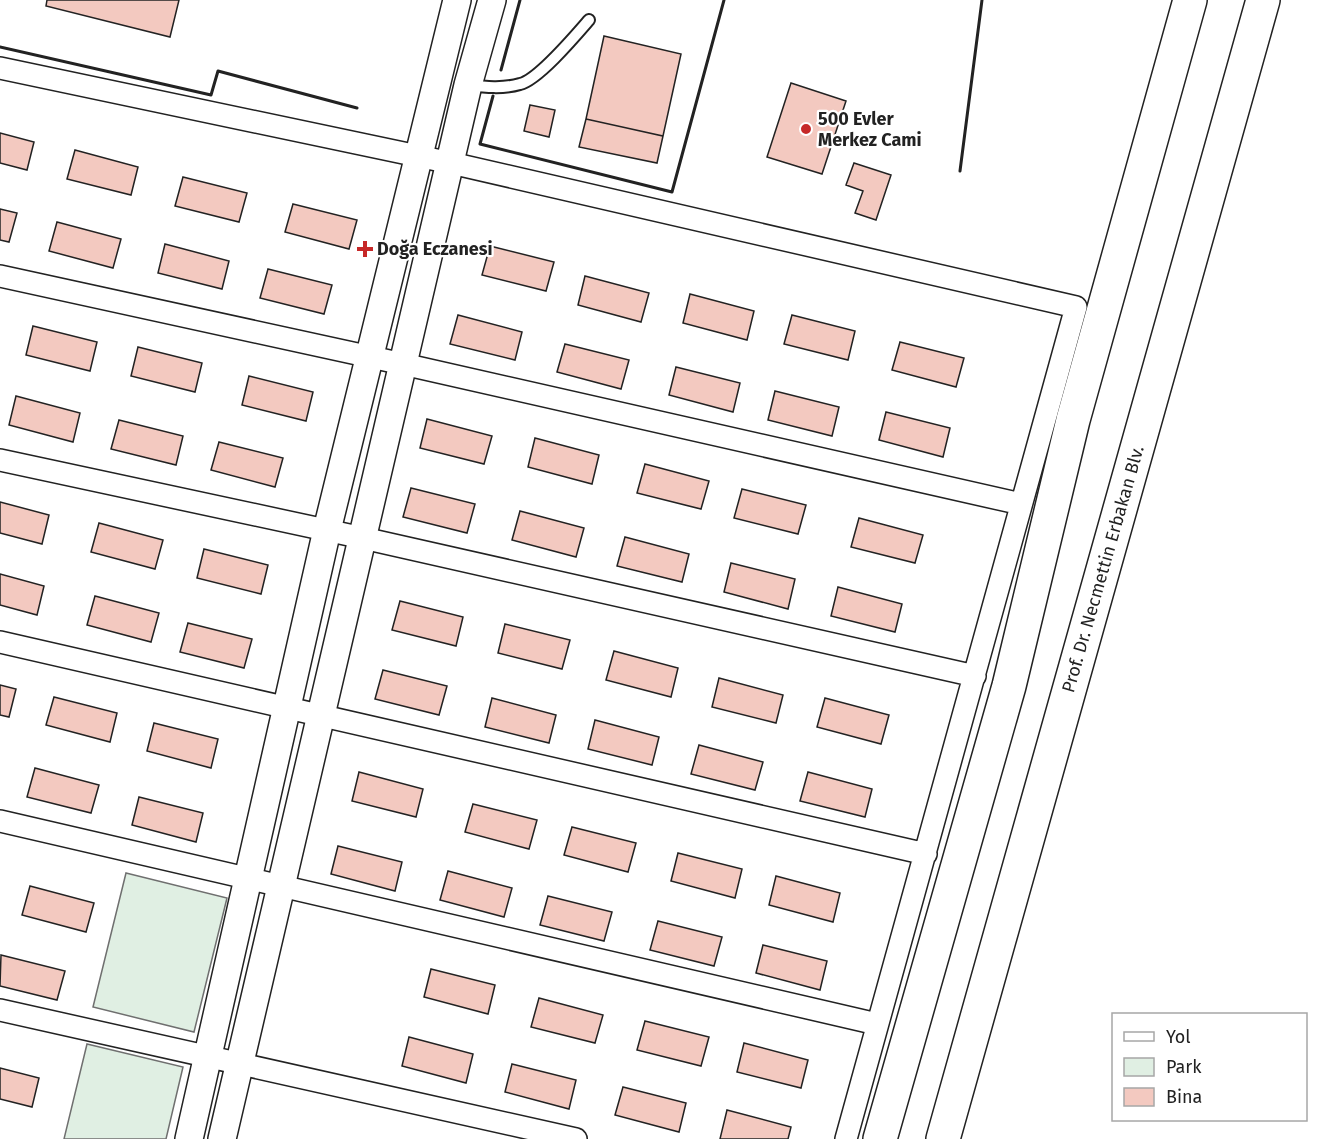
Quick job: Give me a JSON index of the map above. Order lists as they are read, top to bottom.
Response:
{
  "streets": {
    "main road": ["Prof. Dr. Necmettin Erbakan Blv."]
  },
  "places": {
    "other": ["500 Evler Merkez Cami"],
    "health": ["Doğa Eczanesi"]
  },
  "legend": ["Yol", "Park", "Bina"]
}
